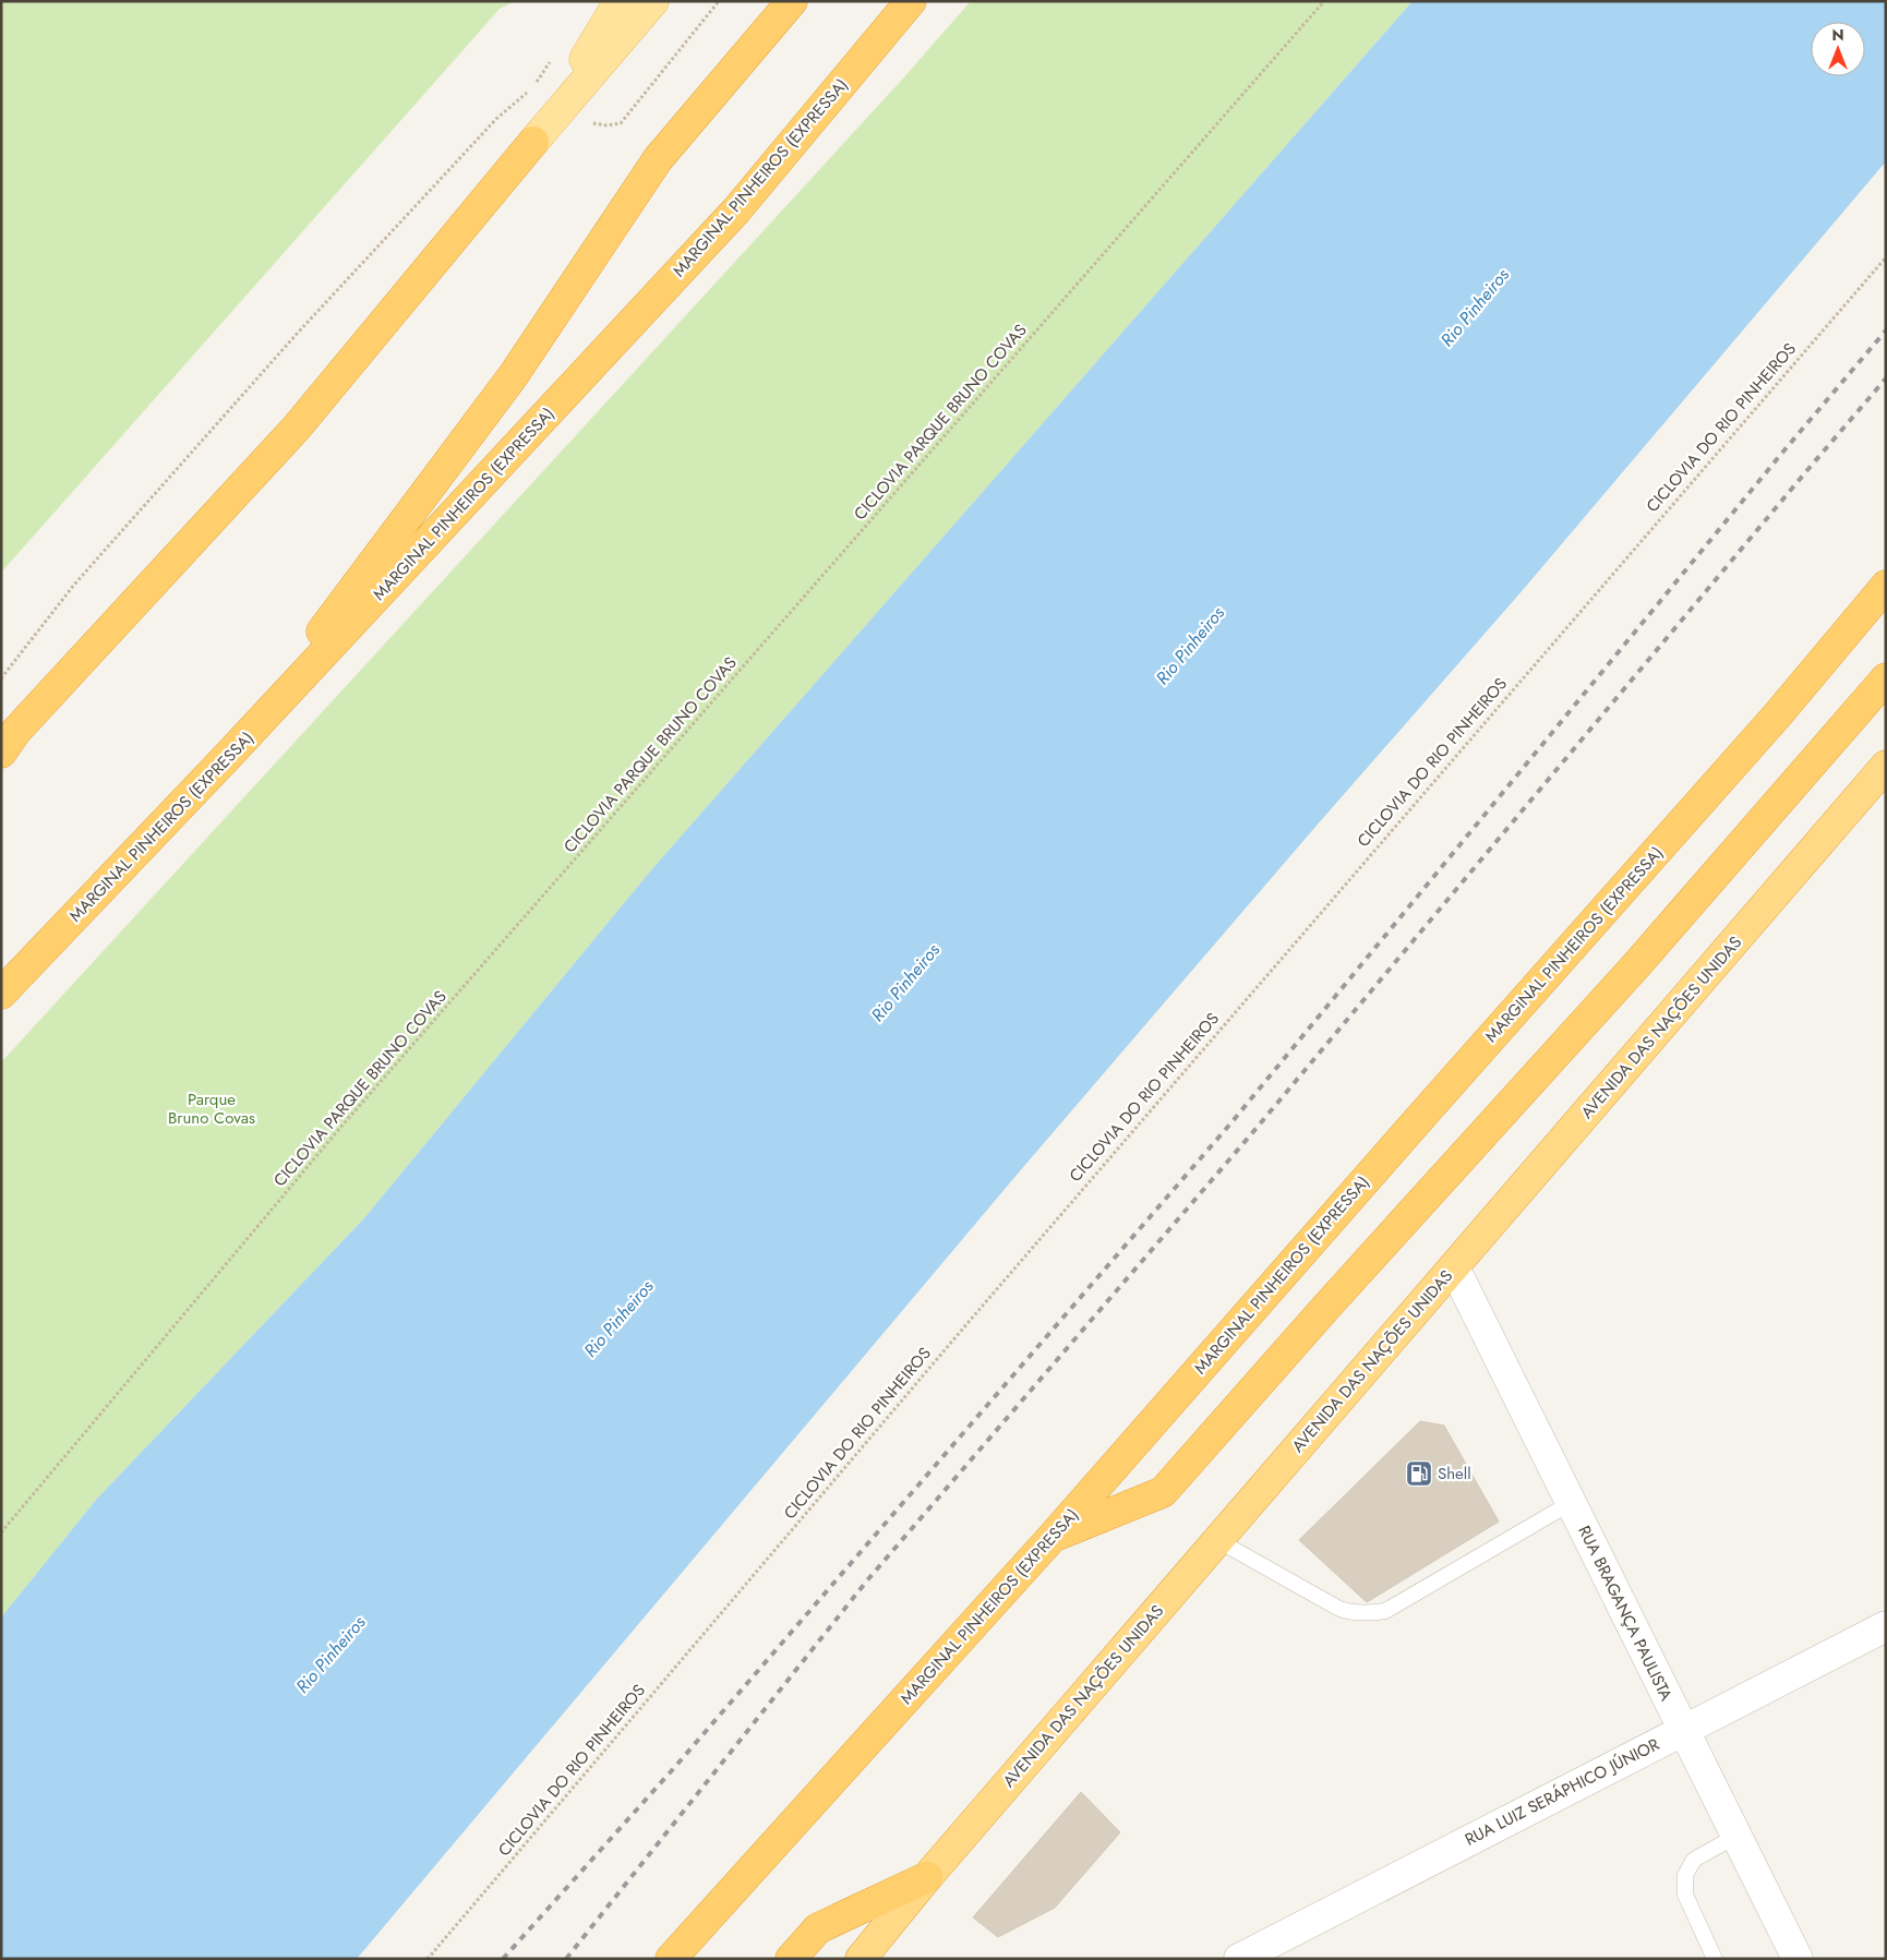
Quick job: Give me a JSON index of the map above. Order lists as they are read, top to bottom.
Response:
{
  "streets": {
    "highway": ["MARGINAL PINHEIROS (EXPRESSA)", "AVENIDA DAS NAÇÕES UNIDAS"],
    "street": ["RUA BRAGANÇA PAULISTA", "RUA LUIZ SERÁPHICO JÚNIOR"],
    "path": ["CICLOVIA PARQUE BRUNO COVAS", "CICLOVIA DO RIO PINHEIROS"]
  },
  "crossings": [
    ["AVENIDA DAS NAÇÕES UNIDAS", "RUA BRAGANÇA PAULISTA"],
    ["RUA BRAGANÇA PAULISTA", "RUA LUIZ SERÁPHICO JÚNIOR"]
  ],
  "water": ["Rio Pinheiros"],
  "parks": ["Parque Bruno Covas"],
  "places": {
    "fuel station": ["Shell"]
  },
  "north": "top"
}
